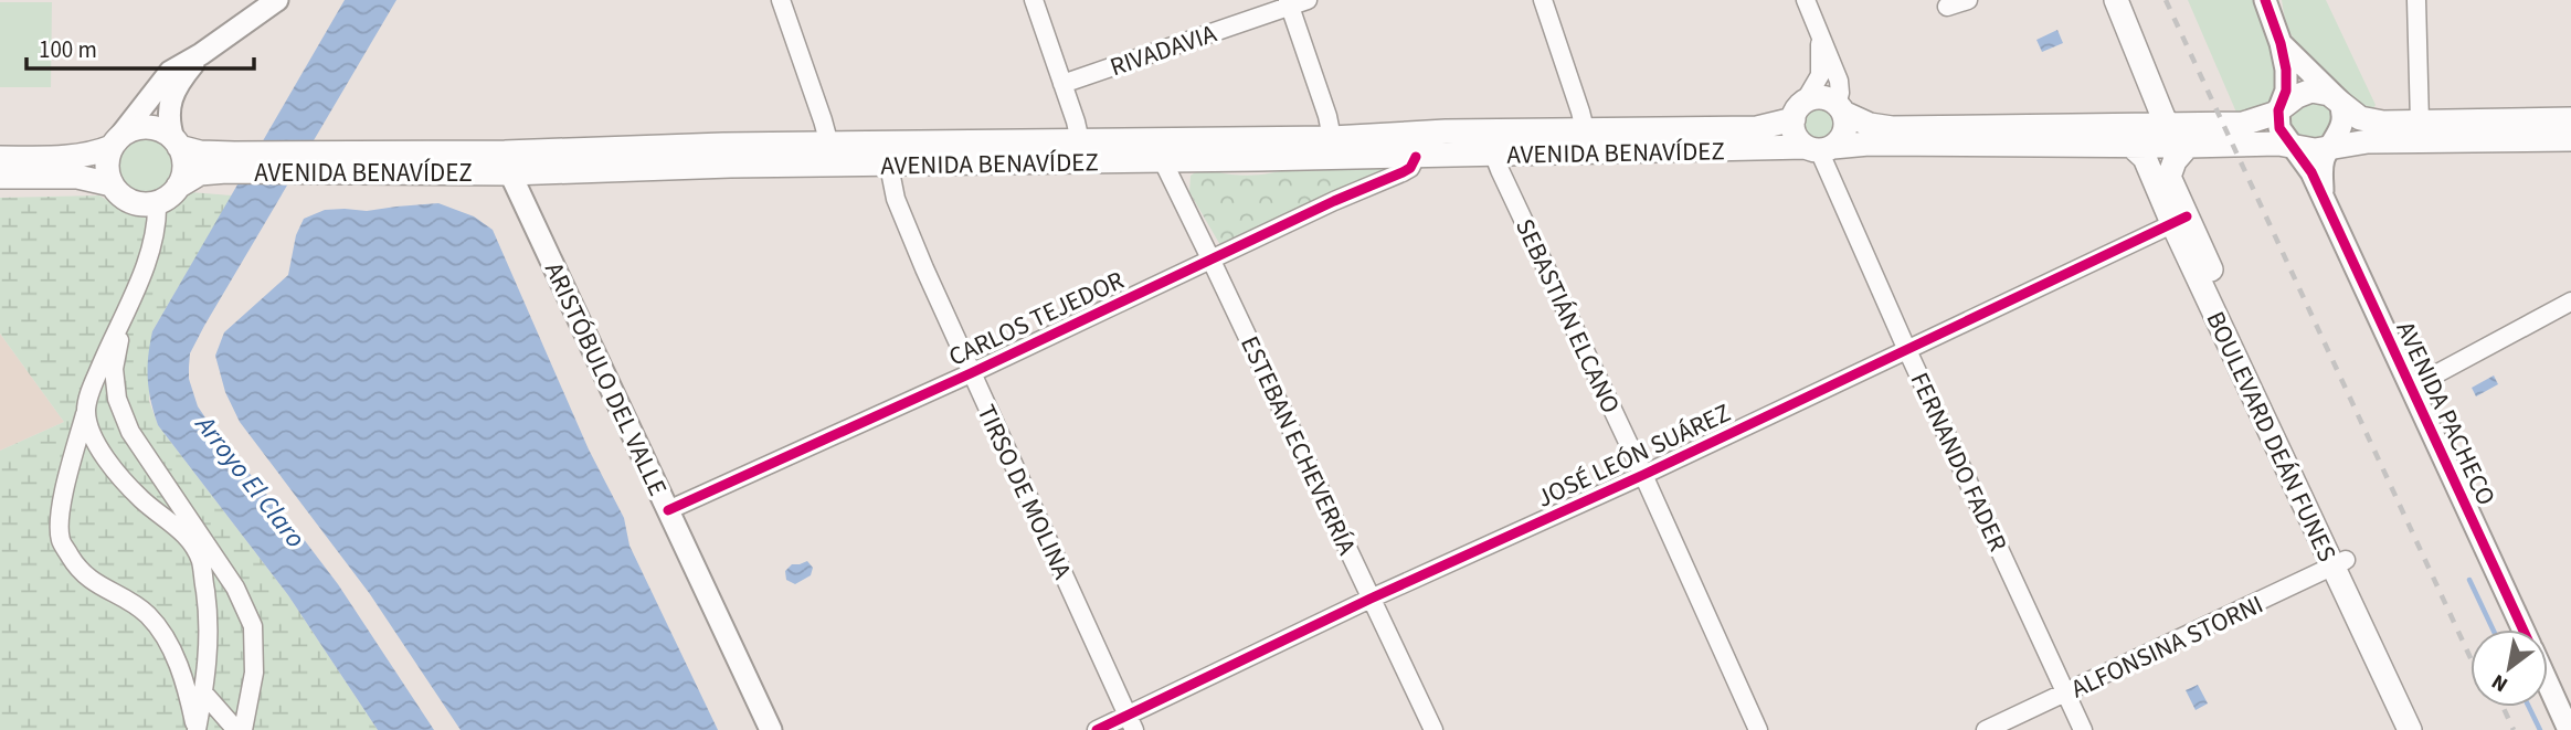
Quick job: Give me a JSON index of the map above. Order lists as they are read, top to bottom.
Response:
{
  "streets": {
    "main road": ["AVENIDA BENAVÍDEZ", "BOULEVARD DEÁN FUNES"],
    "street": [
      "RIVADAVIA",
      "SEBASTIÁN ELCANO",
      "CARLOS TEJEDOR",
      "ARISTÓBULO DEL VALLE",
      "AVENIDA PACHECO",
      "ESTEBAN ECHEVERRÍA",
      "JOSÉ LEÓN SUÁREZ",
      "FERNANDO FADER",
      "TIRSO DE MOLINA",
      "ALFONSINA STORNI"
    ]
  },
  "crossings": [
    ["AVENIDA BENAVÍDEZ", "SEBASTIÁN ELCANO"],
    ["AVENIDA BENAVÍDEZ", "CARLOS TEJEDOR"],
    ["AVENIDA BENAVÍDEZ", "ARISTÓBULO DEL VALLE"],
    ["AVENIDA BENAVÍDEZ", "AVENIDA PACHECO"],
    ["AVENIDA BENAVÍDEZ", "BOULEVARD DEÁN FUNES"],
    ["AVENIDA BENAVÍDEZ", "ESTEBAN ECHEVERRÍA"],
    ["AVENIDA BENAVÍDEZ", "FERNANDO FADER"],
    ["AVENIDA BENAVÍDEZ", "TIRSO DE MOLINA"],
    ["SEBASTIÁN ELCANO", "JOSÉ LEÓN SUÁREZ"],
    ["CARLOS TEJEDOR", "ARISTÓBULO DEL VALLE"],
    ["CARLOS TEJEDOR", "ESTEBAN ECHEVERRÍA"],
    ["CARLOS TEJEDOR", "TIRSO DE MOLINA"],
    ["BOULEVARD DEÁN FUNES", "JOSÉ LEÓN SUÁREZ"],
    ["BOULEVARD DEÁN FUNES", "ALFONSINA STORNI"],
    ["ESTEBAN ECHEVERRÍA", "JOSÉ LEÓN SUÁREZ"],
    ["JOSÉ LEÓN SUÁREZ", "FERNANDO FADER"],
    ["JOSÉ LEÓN SUÁREZ", "TIRSO DE MOLINA"],
    ["FERNANDO FADER", "ALFONSINA STORNI"]
  ],
  "water": ["Arroyo El Claro"],
  "scale_bar": "100 m",
  "north": "bottom left"
}
